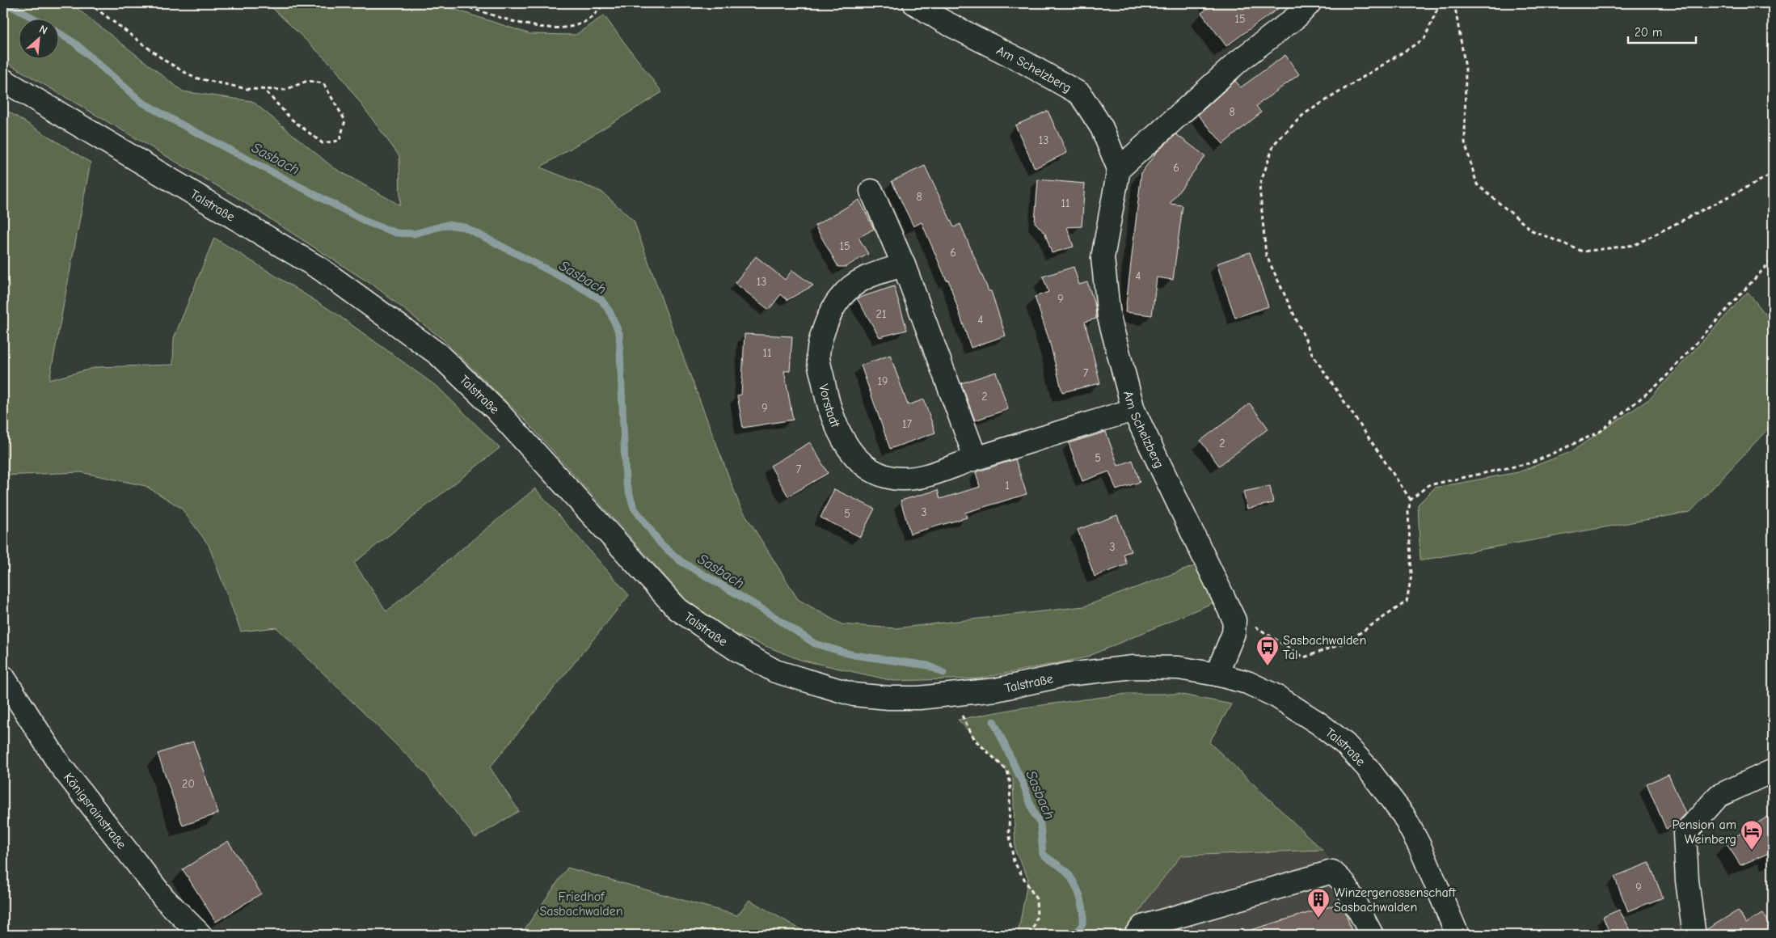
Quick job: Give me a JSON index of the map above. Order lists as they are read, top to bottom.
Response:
{
  "streets": {
    "street": [
      "Am Schelzberg",
      "Talstraße",
      "Vorstadt",
      "Königsrainstraße"
    ]
  },
  "crossings": [
    ["Am Schelzberg", "Vorstadt"]
  ],
  "water": ["Sasbach"],
  "parks": ["Friedhof Sasbachwalden"],
  "places": {
    "bus stop": ["Sasbachwalden Tal"],
    "hotel": ["Pension am Weinberg"],
    "building": ["Winzergenossenschaft Sasbachwalden"]
  },
  "house_numbers": [
    "15",
    "8",
    "13",
    "6",
    "8",
    "11",
    "15",
    "6",
    "4",
    "13",
    "9",
    "21",
    "4",
    "11",
    "7",
    "19",
    "2",
    "9",
    "17",
    "2",
    "5",
    "7",
    "1",
    "3",
    "5",
    "3",
    "20",
    "9"
  ],
  "scale_bar": "20 m",
  "north": "top right"
}
